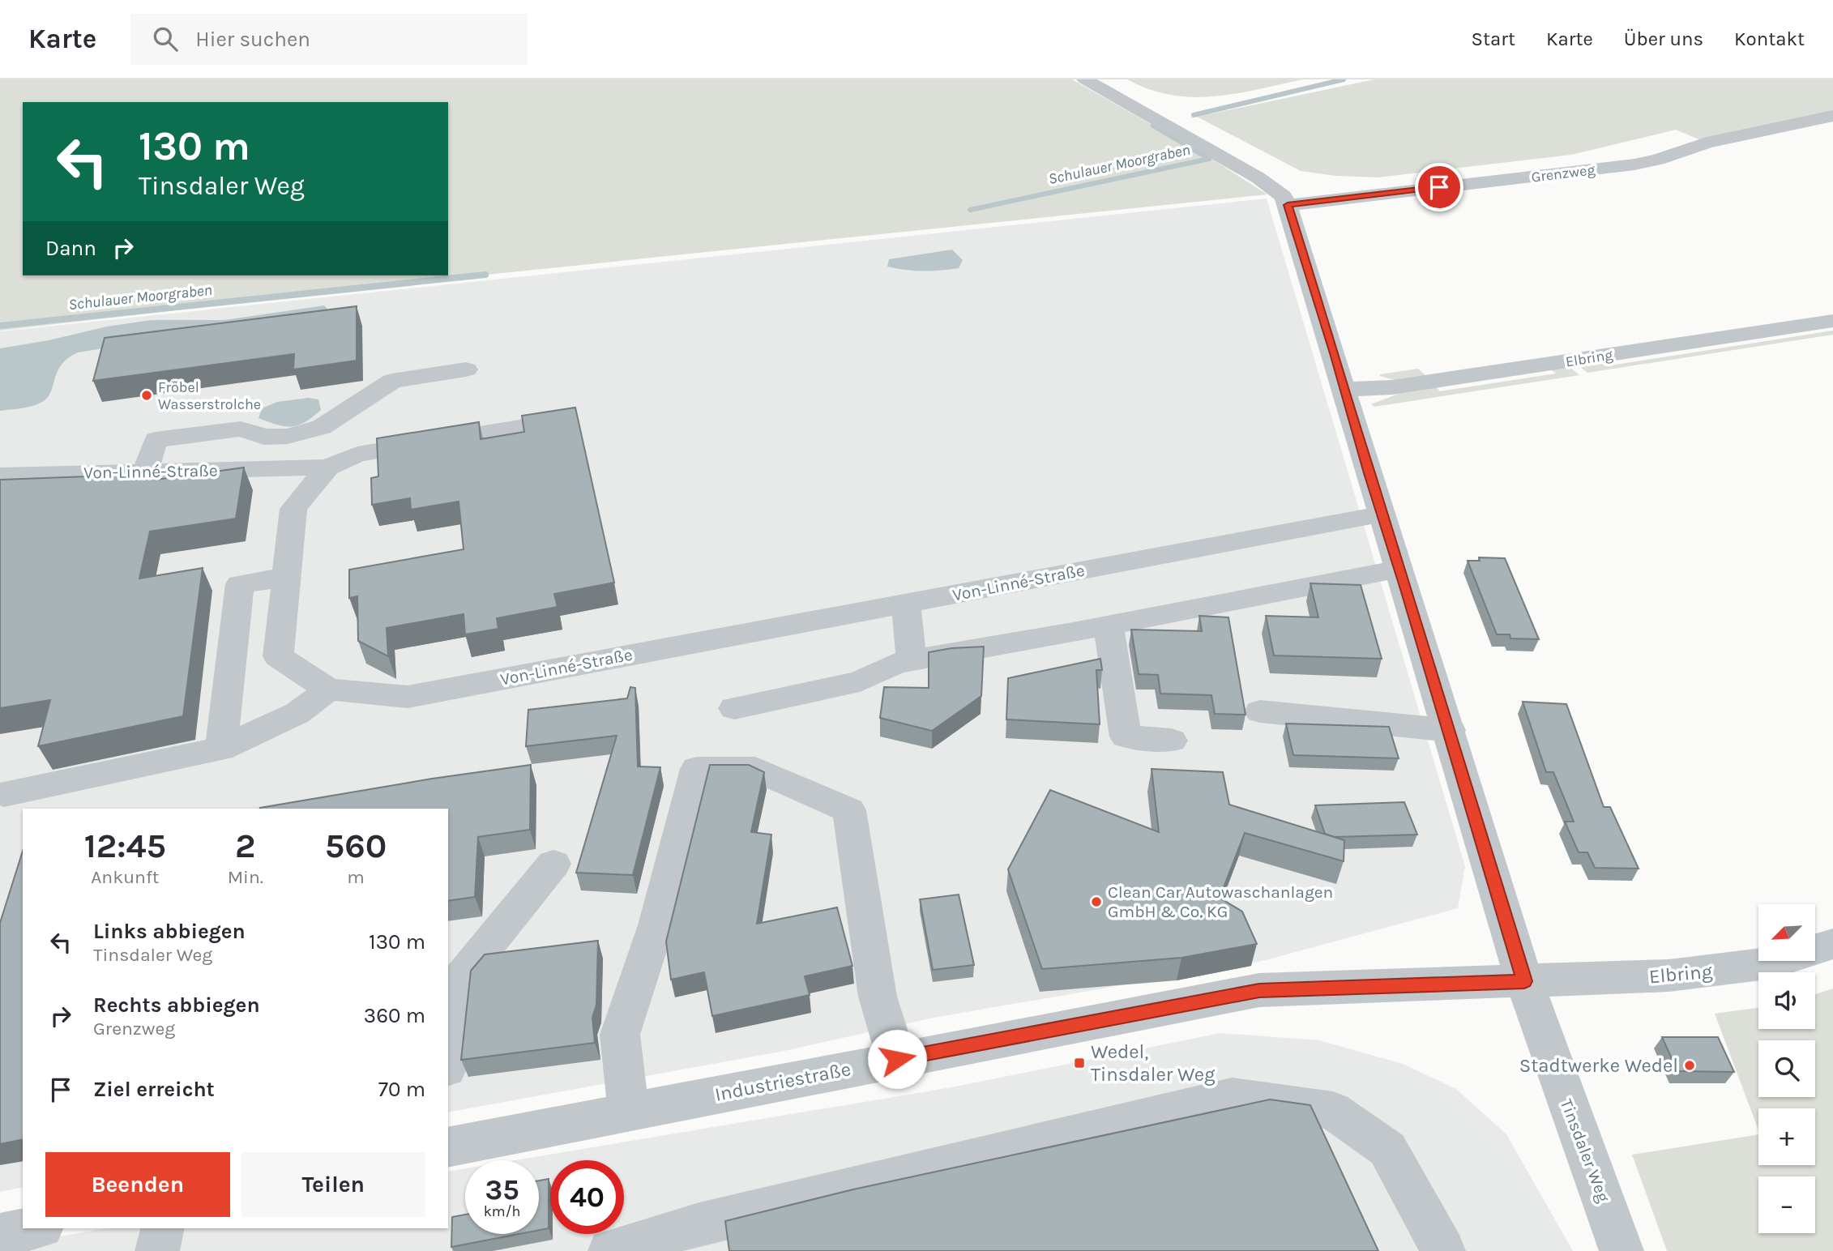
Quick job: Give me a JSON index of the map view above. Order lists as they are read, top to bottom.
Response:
{
  "streets": {
    "street": [
      "Grenzweg",
      "Elbring",
      "Von-Linné-Straße",
      "Industriestraße",
      "Tinsdaler Weg"
    ]
  },
  "crossings": [
    ["Grenzweg", "Tinsdaler Weg"],
    ["Elbring", "Industriestraße"],
    ["Elbring", "Tinsdaler Weg"],
    ["Von-Linné-Straße", "Tinsdaler Weg"],
    ["Industriestraße", "Tinsdaler Weg"]
  ],
  "water": ["Schulauer Moorgraben"],
  "places": {
    "other": ["Fröbel Wasserstrolche", "Clean Car Autowaschanlagen GmbH & Co. KG", "Stadtwerke Wedel"],
    "transit": ["Wedel, Tinsdaler Weg"]
  },
  "north": "bottom left",
  "page": {
    "header": "Karte",
    "search": "Hier suchen",
    "nav": [
      "Start",
      "Karte",
      "Über uns",
      "Kontakt"
    ],
    "turn": ["130 m", "Tinsdaler Weg"],
    "then": "Dann",
    "eta": [
      "12:45",
      "Ankunft",
      "2",
      "Min.",
      "560",
      "m"
    ],
    "map_buttons": ["+", "−"],
    "list": [
      {
        "name": "Links abbiegen",
        "note": "Tinsdaler Weg",
        "value": "130 m"
      },
      {
        "name": "Rechts abbiegen",
        "note": "Grenzweg",
        "value": "360 m"
      },
      {
        "name": "Ziel erreicht",
        "value": "70 m"
      }
    ],
    "buttons": ["Beenden", "Teilen"],
    "speed": "35 km/h",
    "limit": "40"
  }
}
